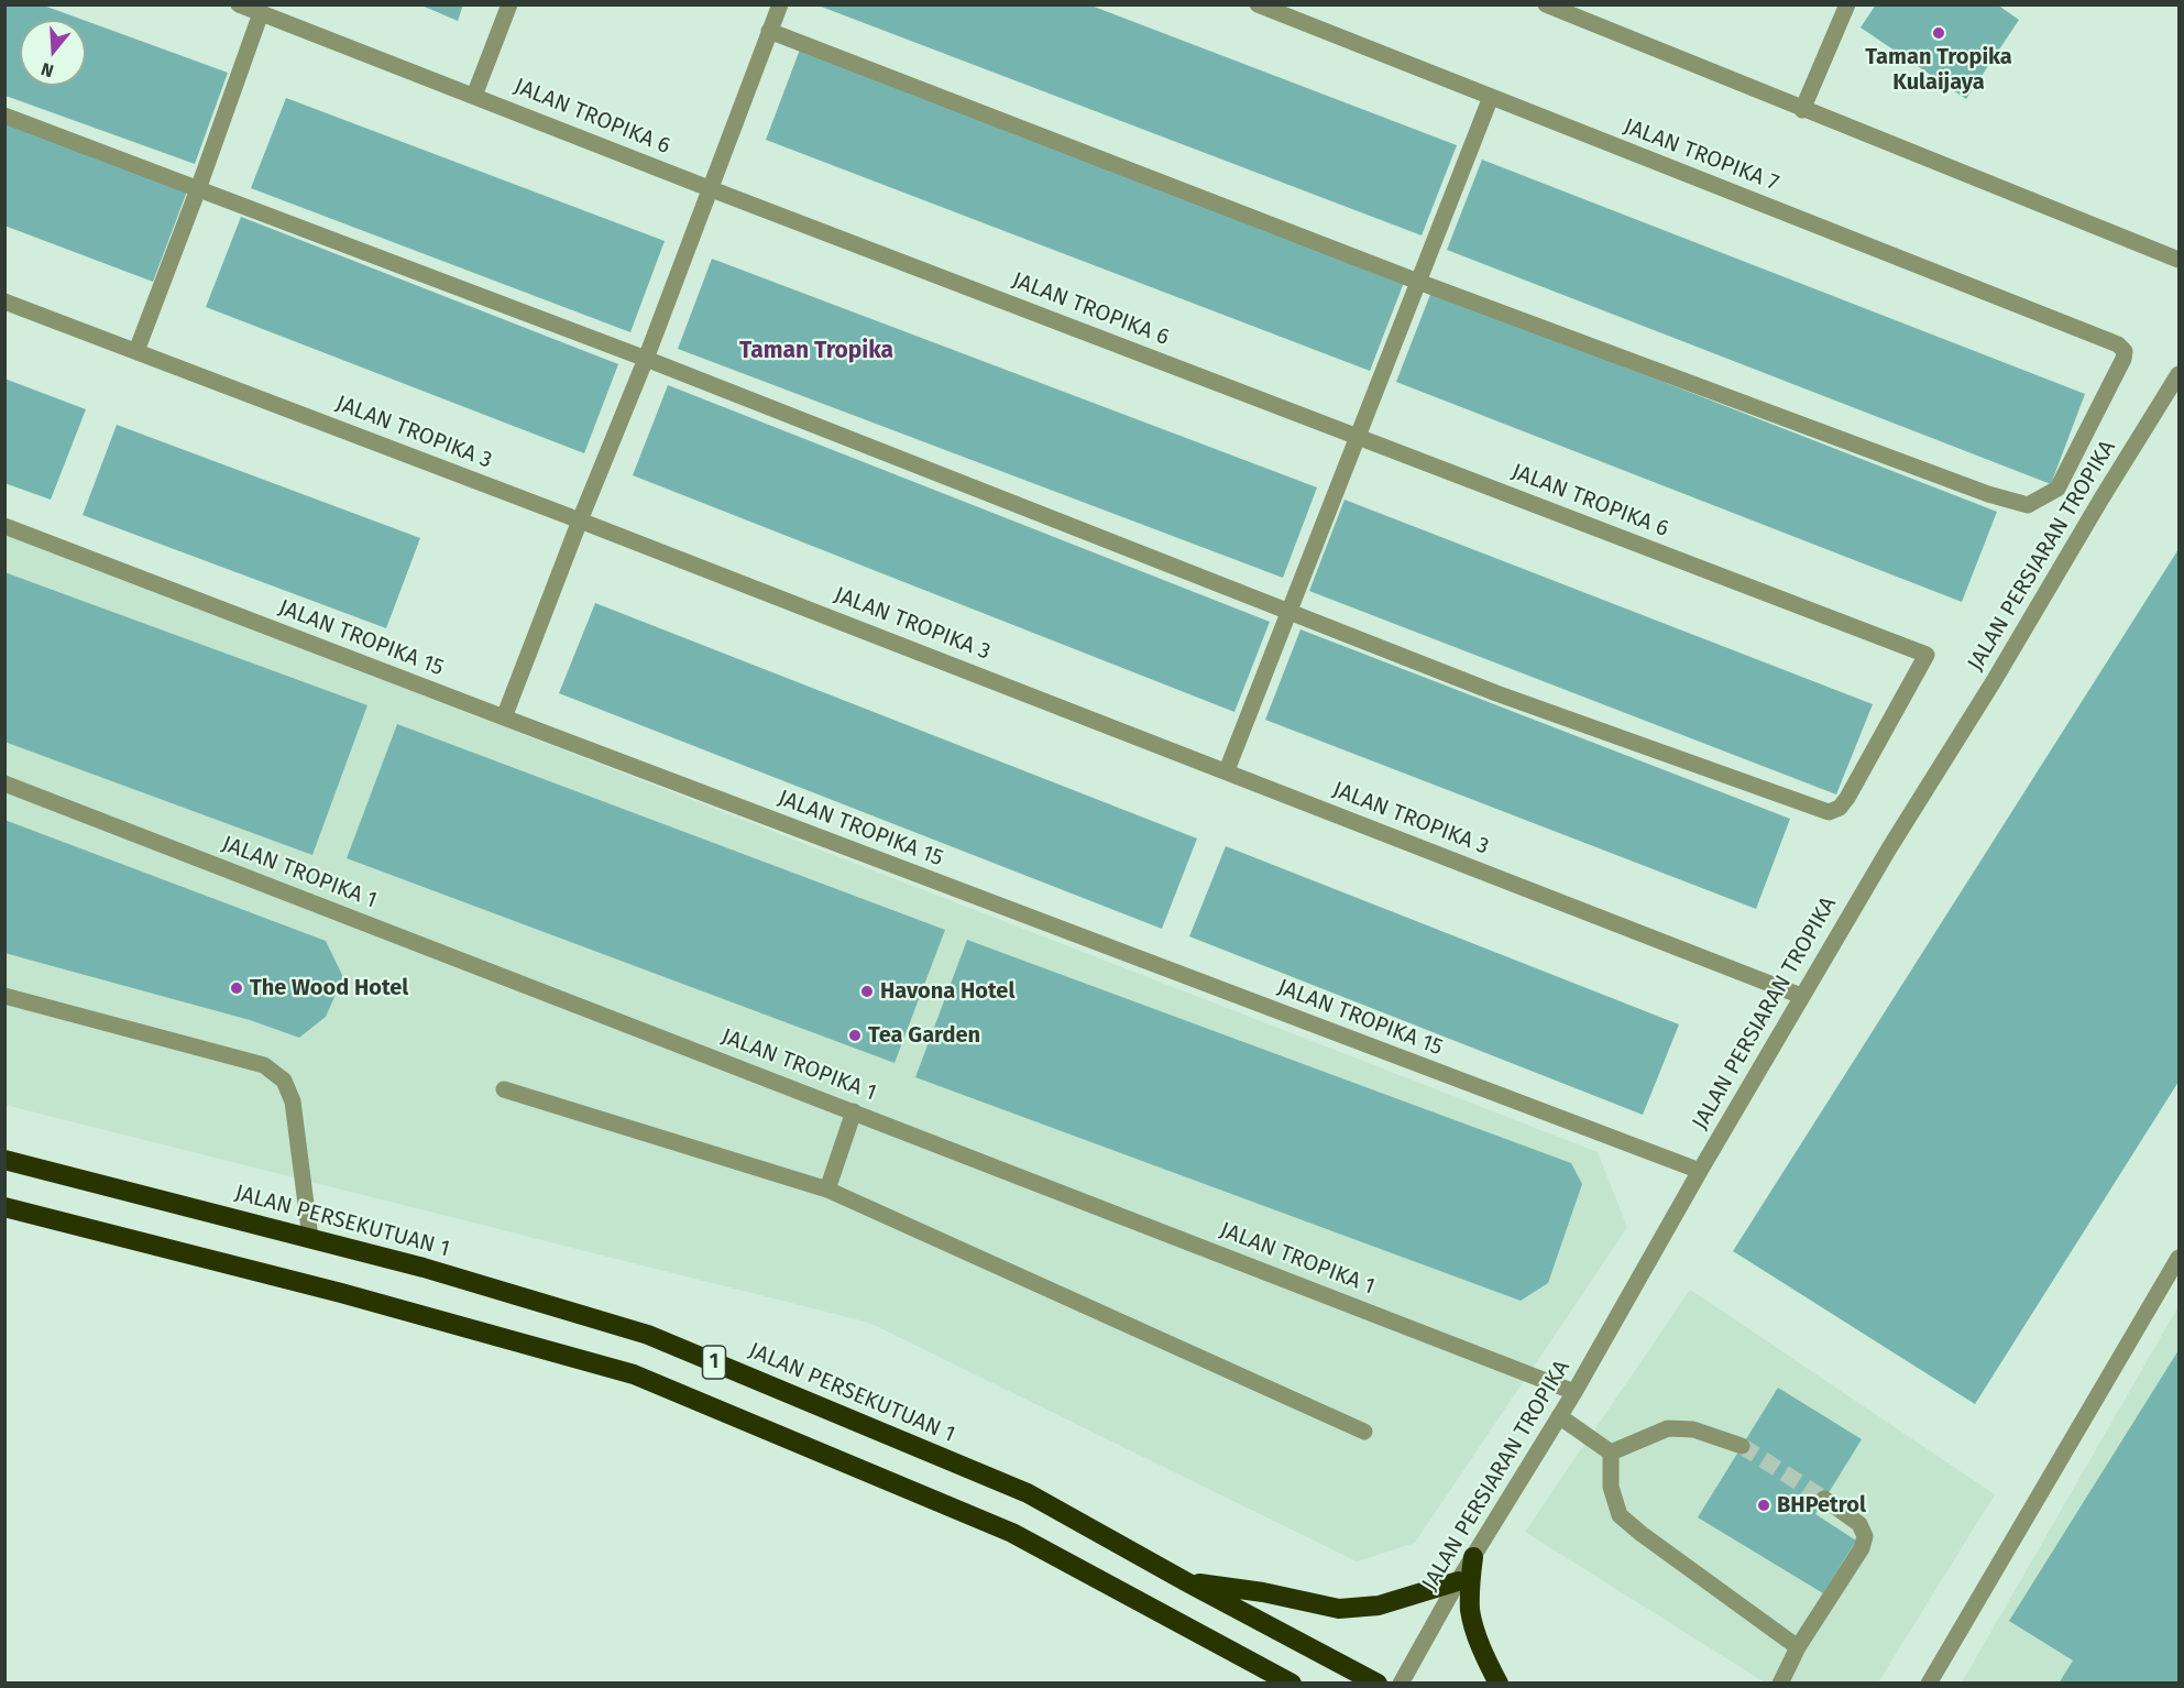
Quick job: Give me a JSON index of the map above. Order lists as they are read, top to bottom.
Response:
{
  "streets": {
    "highway": ["JALAN PERSEKUTUAN 1", "1"],
    "street": [
      "JALAN TROPIKA 6",
      "JALAN TROPIKA 7",
      "JALAN TROPIKA 3",
      "JALAN PERSIARAN TROPIKA",
      "JALAN TROPIKA 15",
      "JALAN TROPIKA 1"
    ]
  },
  "crossings": [
    ["JALAN TROPIKA 3", "JALAN PERSIARAN TROPIKA"],
    ["JALAN PERSIARAN TROPIKA", "JALAN TROPIKA 15"],
    ["JALAN PERSIARAN TROPIKA", "JALAN TROPIKA 1"]
  ],
  "districts": ["Taman Tropika"],
  "places": [
    "Taman Tropika Kulaijaya",
    "The Wood Hotel",
    "Havona Hotel",
    "Tea Garden",
    "BHPetrol"
  ],
  "north": "bottom"
}
